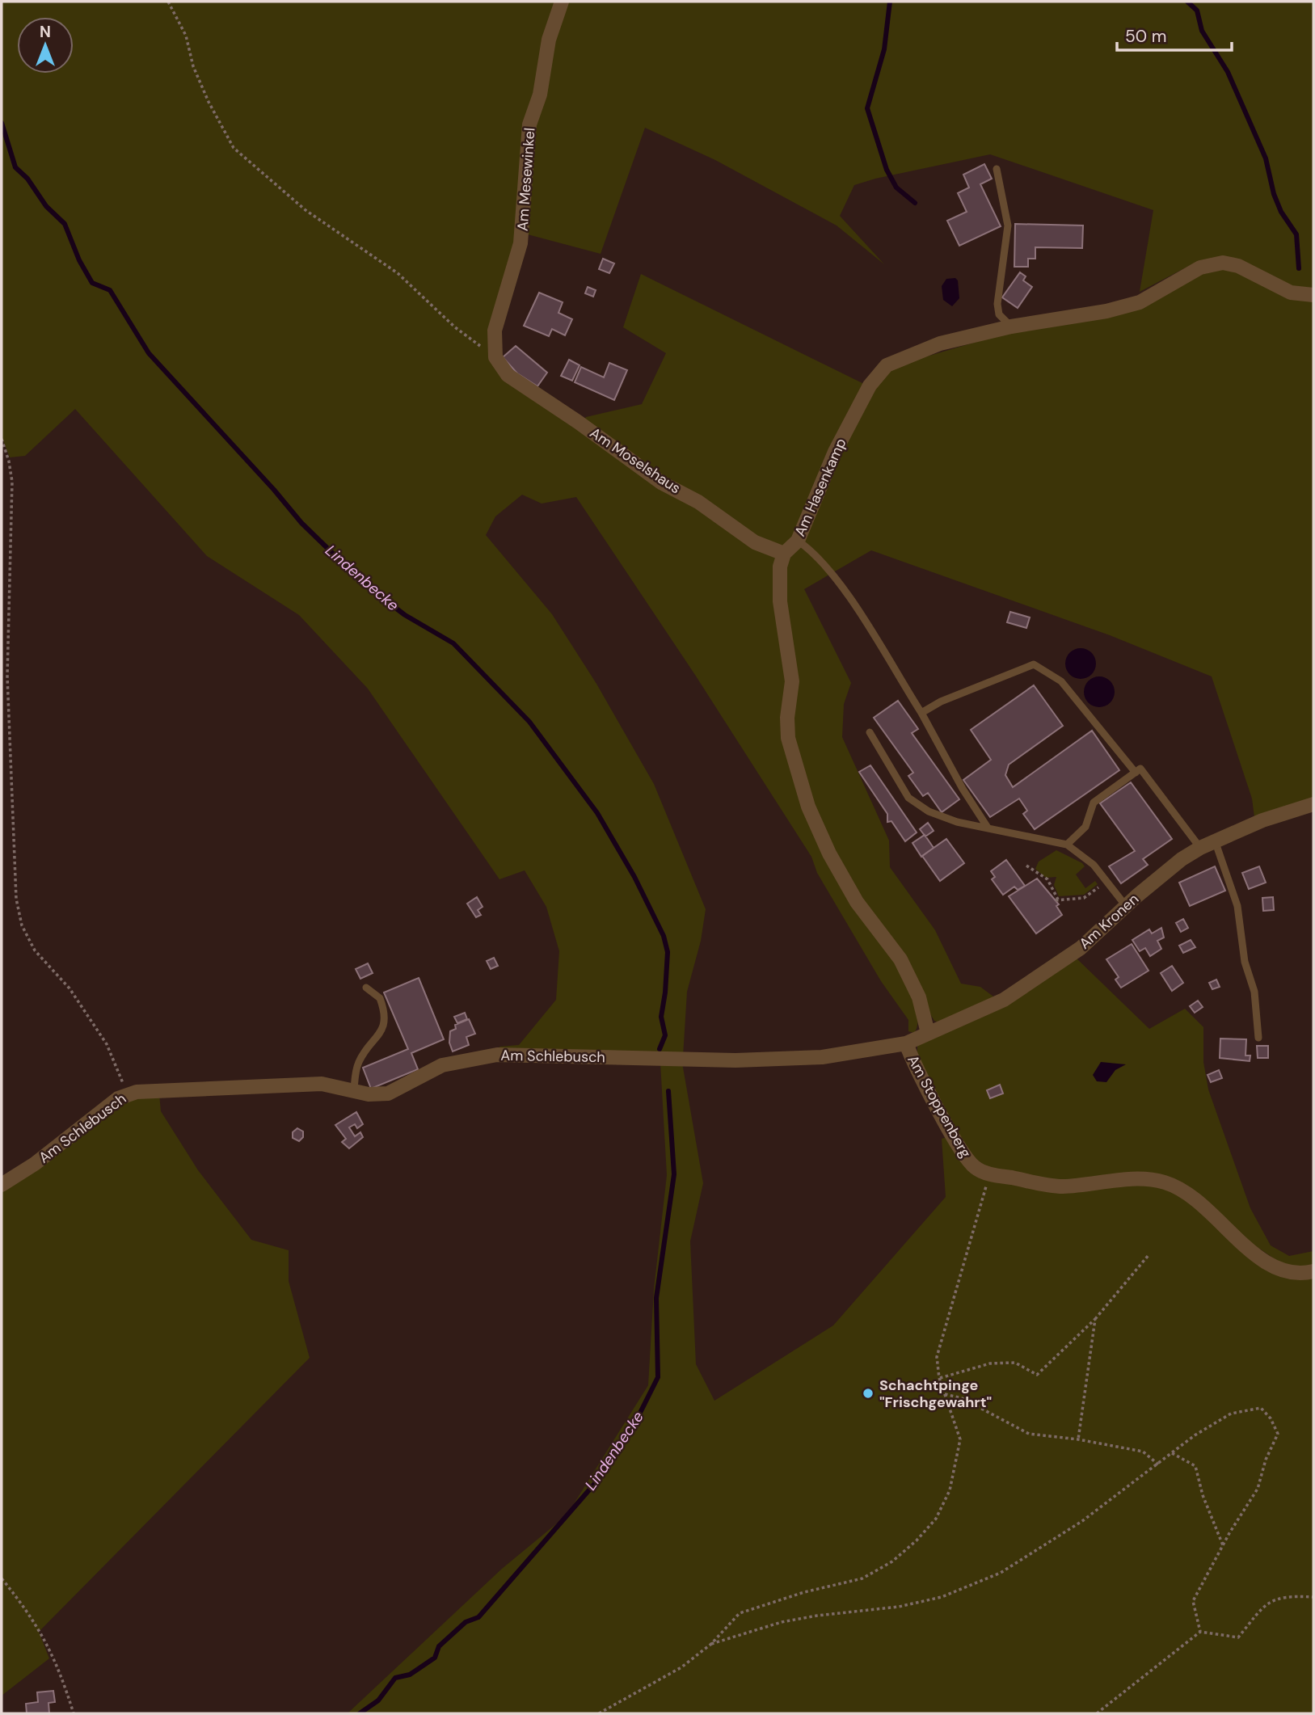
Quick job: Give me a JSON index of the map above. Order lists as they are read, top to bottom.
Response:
{
  "streets": {
    "street": [
      "Am Mesewinkel",
      "Am Moselshaus",
      "Am Hasenkamp",
      "Am Kronen",
      "Am Schlebusch",
      "Am Stoppenberg"
    ]
  },
  "crossings": [
    ["Am Mesewinkel", "Am Moselshaus"],
    ["Am Moselshaus", "Am Hasenkamp"],
    ["Am Kronen", "Am Schlebusch"],
    ["Am Kronen", "Am Stoppenberg"],
    ["Am Schlebusch", "Am Stoppenberg"]
  ],
  "water": ["Lindenbecke"],
  "places": ["Schachtpinge \"Frischgewahrt\""],
  "scale_bar": "50 m",
  "north": "top"
}
